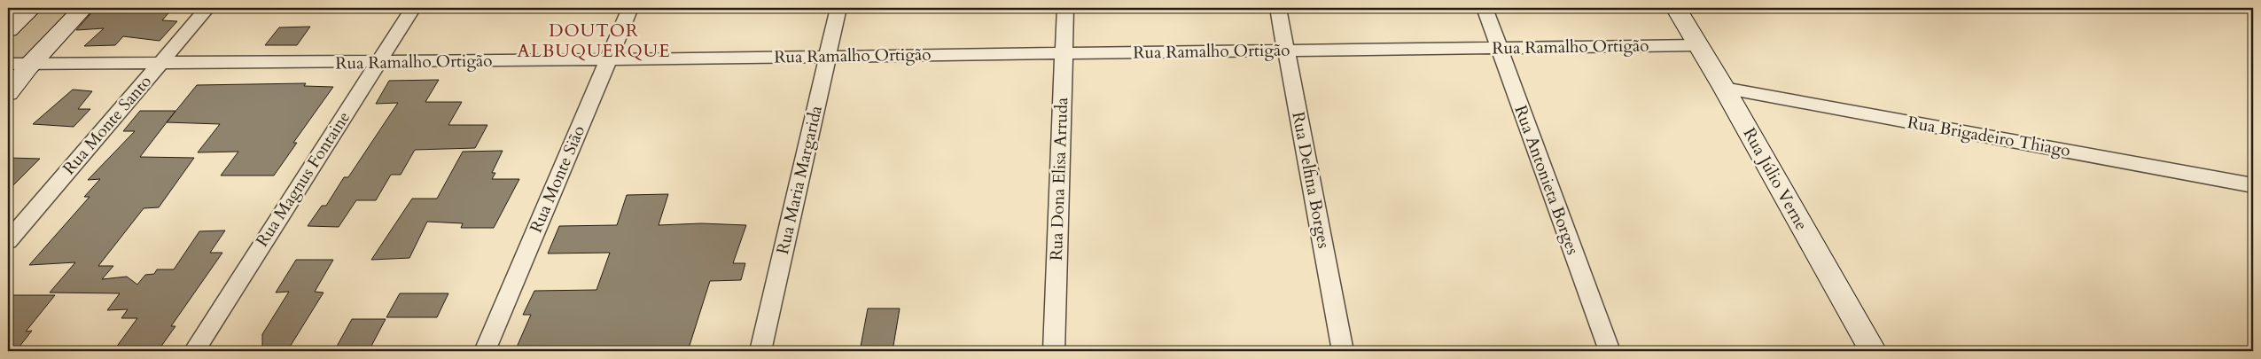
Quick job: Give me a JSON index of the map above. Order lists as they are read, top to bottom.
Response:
{
  "streets": {
    "street": [
      "Rua Ramalho Ortigão",
      "Rua Monte Santo",
      "Rua Brigadeiro Thiago",
      "Rua Magnus Fontaine",
      "Rua Monte Sião",
      "Rua Dona Elisa Arruda",
      "Rua Júlio Verne",
      "Rua Maria Margarida",
      "Rua Delfina Borges",
      "Rua Antonieta Borges"
    ]
  },
  "crossings": [
    ["Rua Ramalho Ortigão", "Rua Monte Santo"],
    ["Rua Ramalho Ortigão", "Rua Magnus Fontaine"],
    ["Rua Ramalho Ortigão", "Rua Monte Sião"],
    ["Rua Ramalho Ortigão", "Rua Dona Elisa Arruda"],
    ["Rua Ramalho Ortigão", "Rua Júlio Verne"],
    ["Rua Ramalho Ortigão", "Rua Maria Margarida"],
    ["Rua Ramalho Ortigão", "Rua Delfina Borges"],
    ["Rua Ramalho Ortigão", "Rua Antonieta Borges"],
    ["Rua Brigadeiro Thiago", "Rua Júlio Verne"]
  ],
  "districts": ["DOUTOR ALBUQUERQUE"]
}
